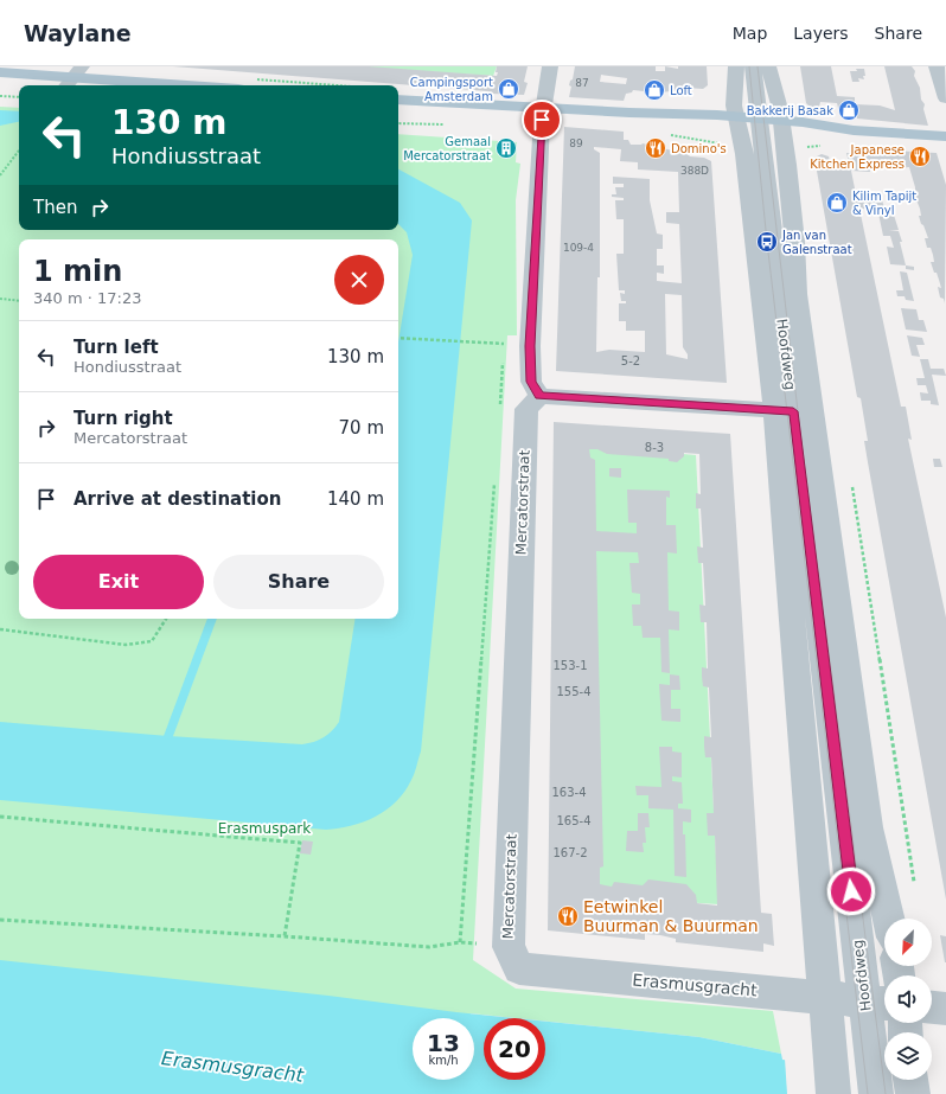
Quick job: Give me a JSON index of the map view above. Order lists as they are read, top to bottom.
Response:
{
  "streets": {
    "street": ["Hoofdweg", "Mercatorstraat", "Erasmusgracht"]
  },
  "crossings": [
    ["Hoofdweg", "Erasmusgracht"],
    ["Mercatorstraat", "Erasmusgracht"]
  ],
  "water": ["Erasmusgracht"],
  "parks": ["Erasmuspark"],
  "places": {
    "shop": [
      "Campingsport Amsterdam",
      "Loft",
      "Bakkerij Basak",
      "Kilim Tapijt & Vinyl"
    ],
    "building": ["Gemaal Mercatorstraat"],
    "restaurant": ["Domino's", "Japanese Kitchen Express", "Eetwinkel Buurman & Buurman"],
    "bus stop": ["Jan van Galenstraat"]
  },
  "house_numbers": [
    "87",
    "89",
    "388D",
    "109-4",
    "5-2",
    "8-3",
    "153-1",
    "155-4",
    "163-4",
    "165-4",
    "167-2"
  ],
  "north": "bottom left",
  "page": {
    "header": "Waylane",
    "nav": ["Map", "Layers", "Share"],
    "turn": ["130 m", "Hondiusstraat"],
    "then": "Then",
    "heading": ["1 min", "340 m · 17:23"],
    "list": [
      {
        "name": "Turn left",
        "note": "Hondiusstraat",
        "value": "130 m"
      },
      {
        "name": "Turn right",
        "note": "Mercatorstraat",
        "value": "70 m"
      },
      {
        "name": "Arrive at destination",
        "value": "140 m"
      }
    ],
    "buttons": ["Exit", "Share"],
    "speed": "13 km/h",
    "limit": "20"
  }
}
